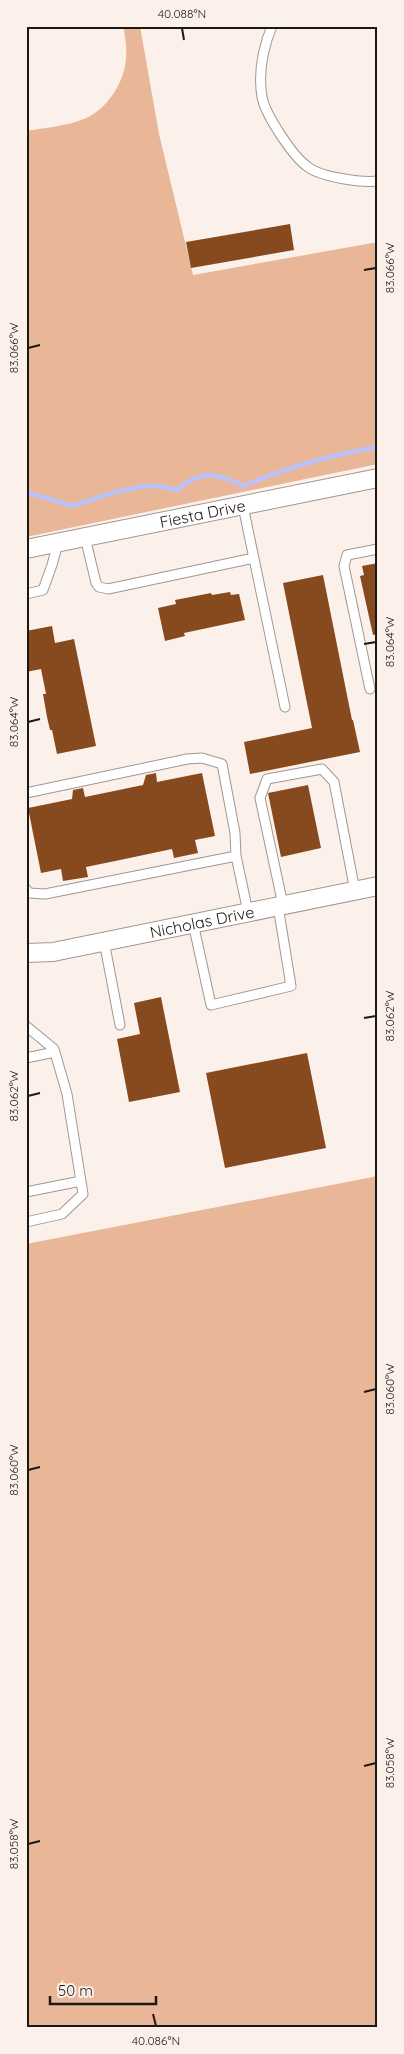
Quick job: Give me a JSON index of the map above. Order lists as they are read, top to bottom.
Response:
{
  "streets": {
    "street": ["Fiesta Drive", "Nicholas Drive"]
  },
  "scale_bar": "50 m",
  "coordinates": [
    "40.088°N",
    "83.066°W",
    "83.064°W",
    "83.062°W",
    "83.060°W",
    "83.058°W",
    "40.086°N"
  ]
}
